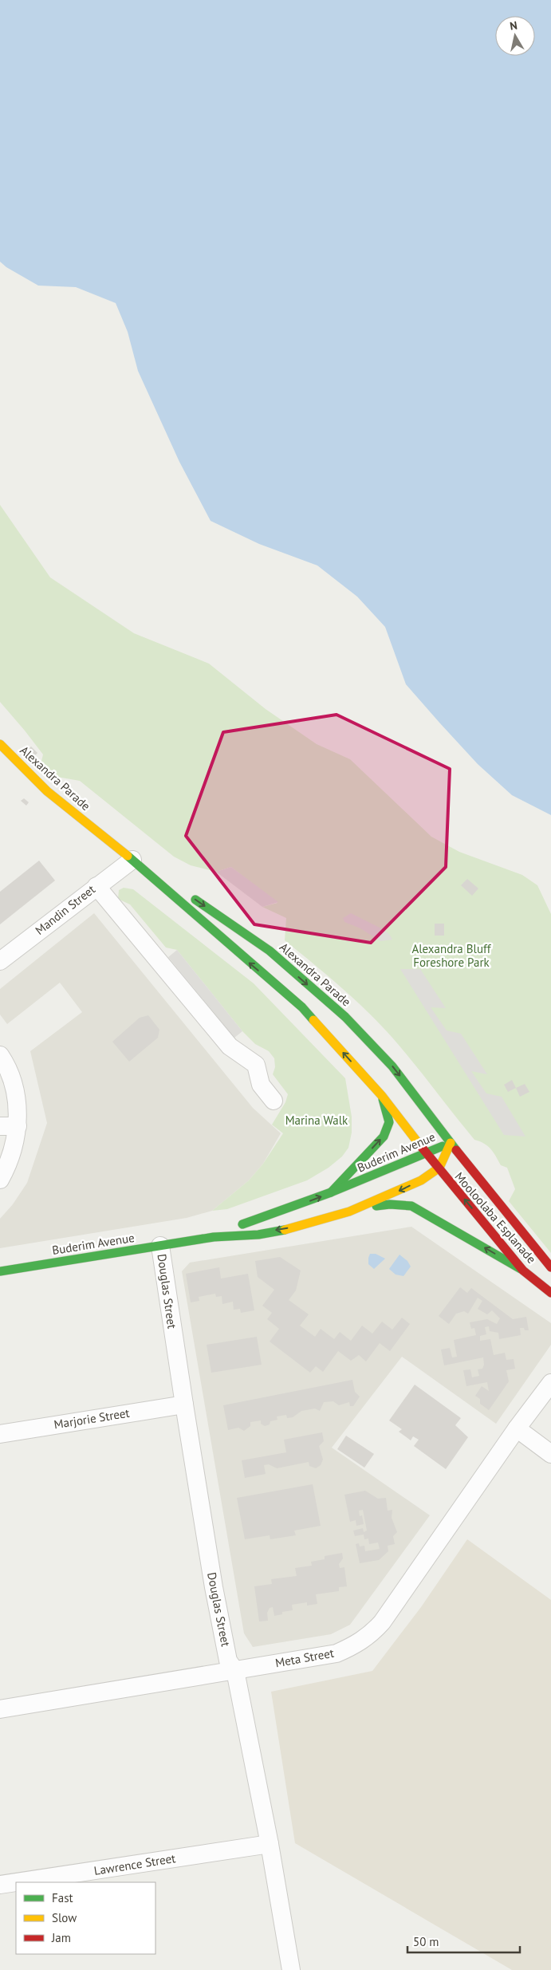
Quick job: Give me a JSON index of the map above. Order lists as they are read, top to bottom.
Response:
{
  "streets": {
    "main road": ["Alexandra Parade", "Buderim Avenue", "Mooloolaba Esplanade"],
    "street": [
      "Mandin Street",
      "Douglas Street",
      "Marjorie Street",
      "Meta Street",
      "Lawrence Street"
    ]
  },
  "crossings": [
    ["Alexandra Parade", "Mandin Street"],
    ["Alexandra Parade", "Buderim Avenue"],
    ["Alexandra Parade", "Mooloolaba Esplanade"],
    ["Buderim Avenue", "Mooloolaba Esplanade"],
    ["Buderim Avenue", "Douglas Street"],
    ["Douglas Street", "Marjorie Street"],
    ["Douglas Street", "Meta Street"],
    ["Douglas Street", "Lawrence Street"]
  ],
  "parks": ["Alexandra Bluff Foreshore Park", "Marina Walk"],
  "legend": ["Fast", "Slow", "Jam"],
  "scale_bar": "50 m",
  "north": "top"
}
